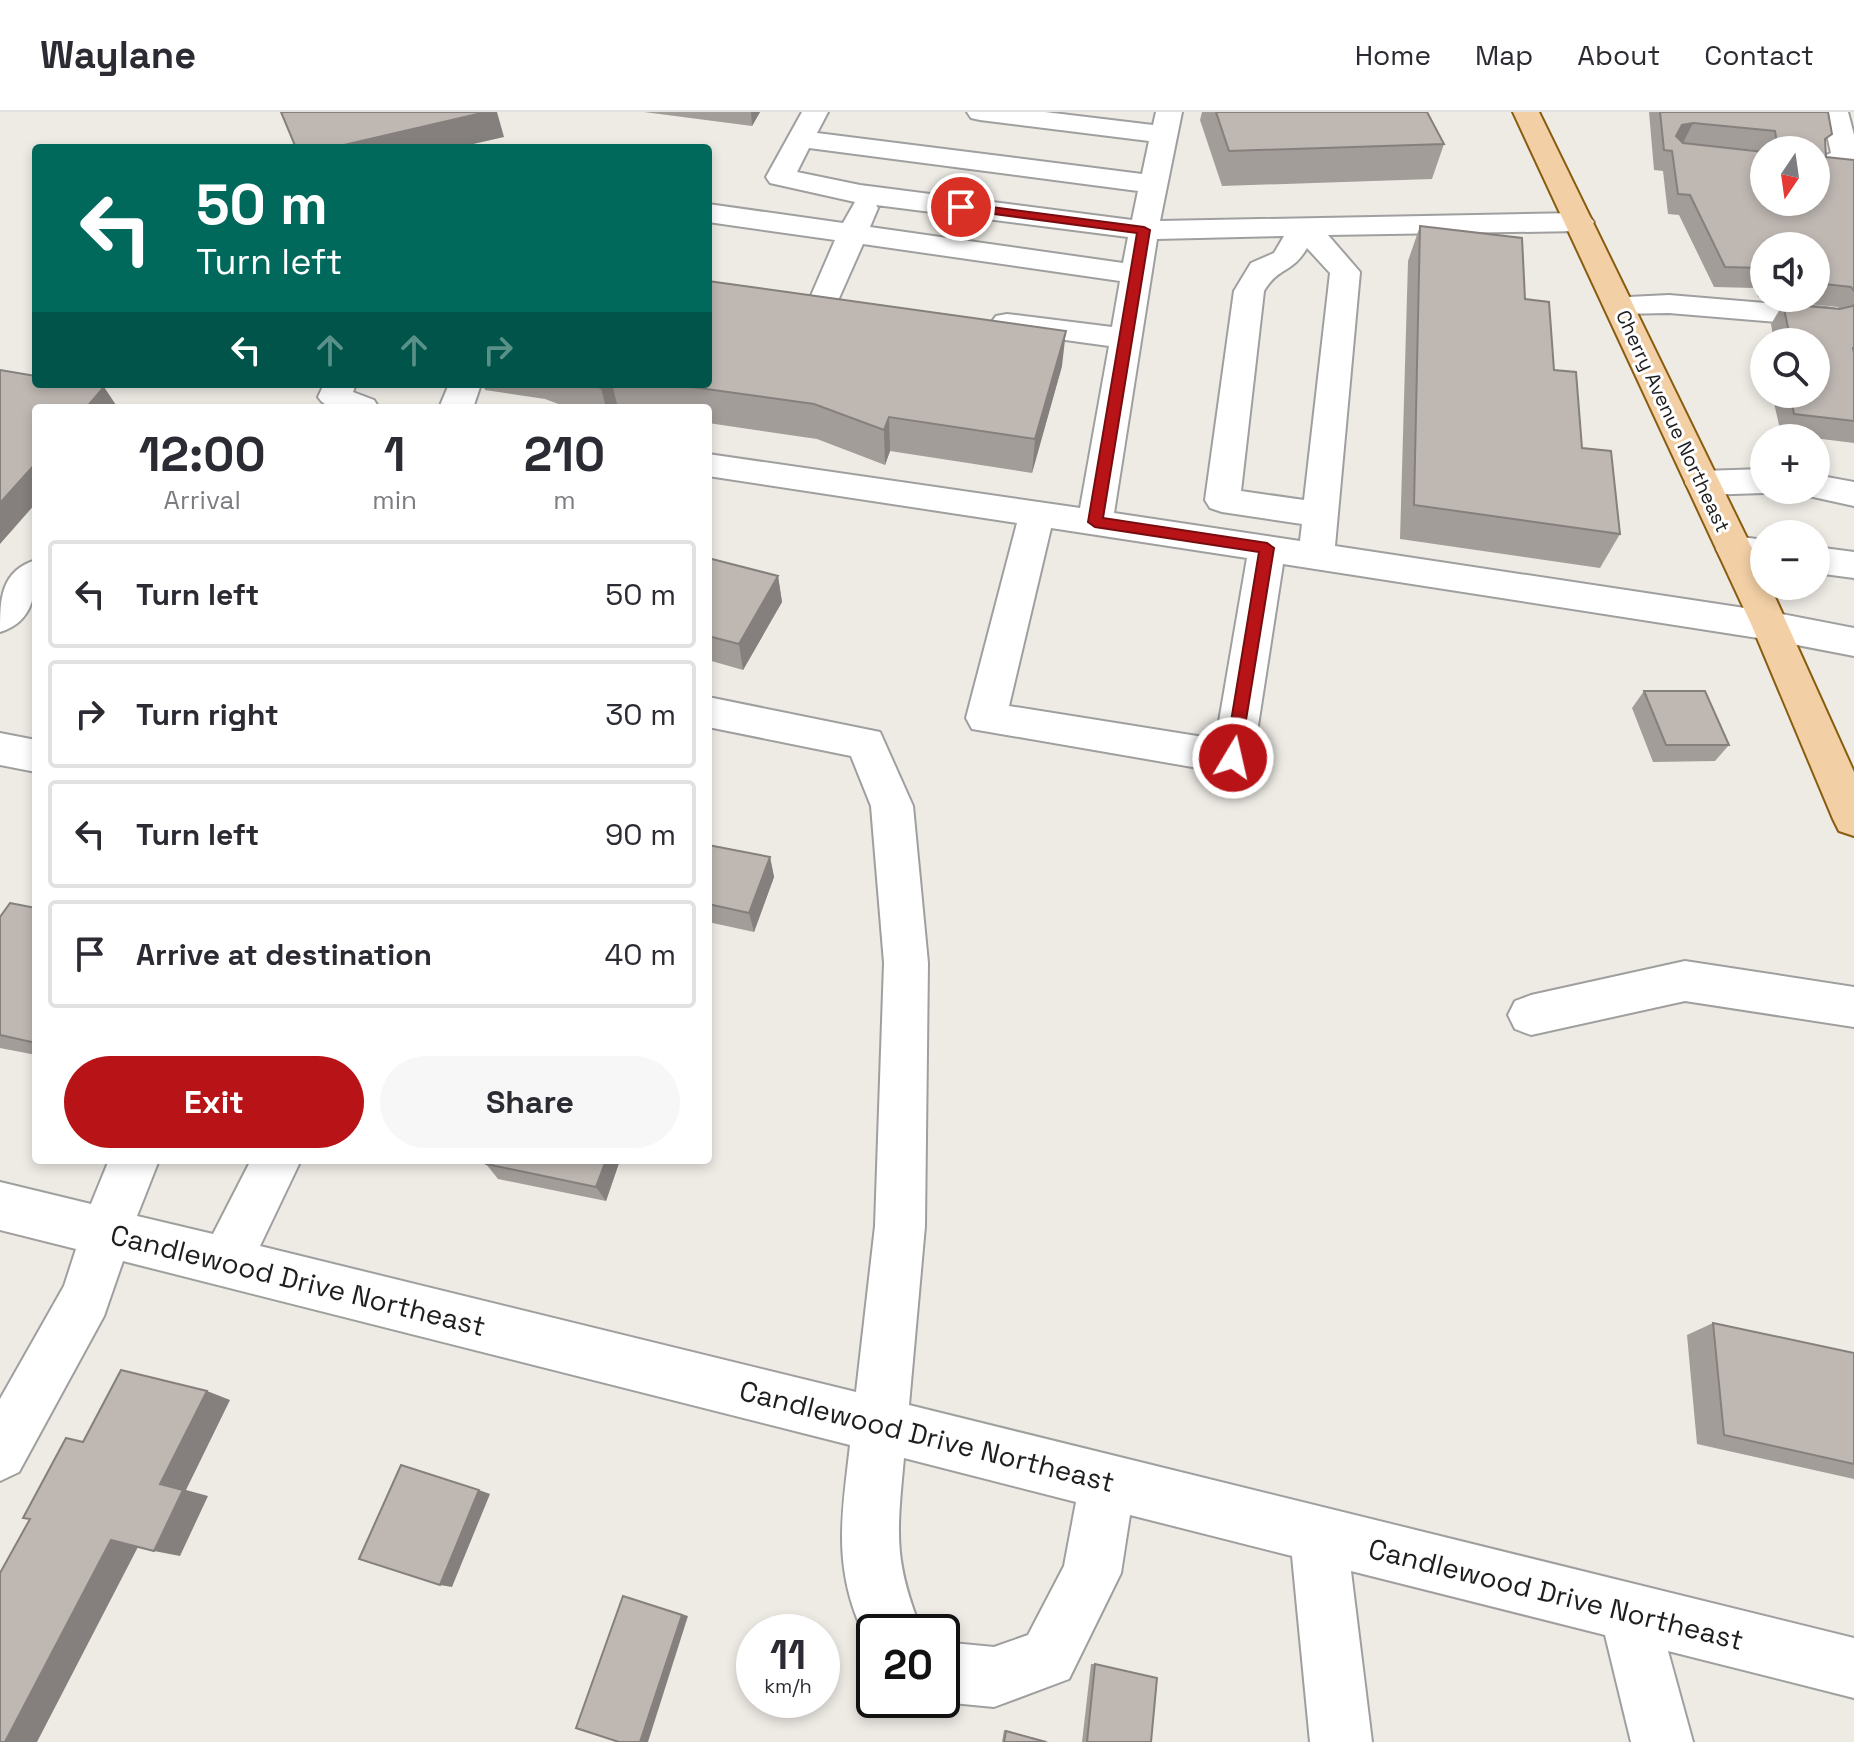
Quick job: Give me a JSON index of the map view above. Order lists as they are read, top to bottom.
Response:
{
  "streets": {
    "main road": ["Cherry Avenue Northeast"],
    "street": ["Candlewood Drive Northeast"]
  },
  "north": "bottom",
  "page": {
    "header": "Waylane",
    "nav": [
      "Home",
      "Map",
      "About",
      "Contact"
    ],
    "map_buttons": ["+", "−"],
    "turn": ["50 m", "Turn left"],
    "eta": [
      "12:00",
      "Arrival",
      "1",
      "min",
      "210",
      "m"
    ],
    "list": [
      {
        "name": "Turn left",
        "value": "50 m"
      },
      {
        "name": "Turn right",
        "value": "30 m"
      },
      {
        "name": "Turn left",
        "value": "90 m"
      },
      {
        "name": "Arrive at destination",
        "value": "40 m"
      }
    ],
    "buttons": ["Exit", "Share"],
    "speed": "11 km/h",
    "limit": "20"
  }
}
